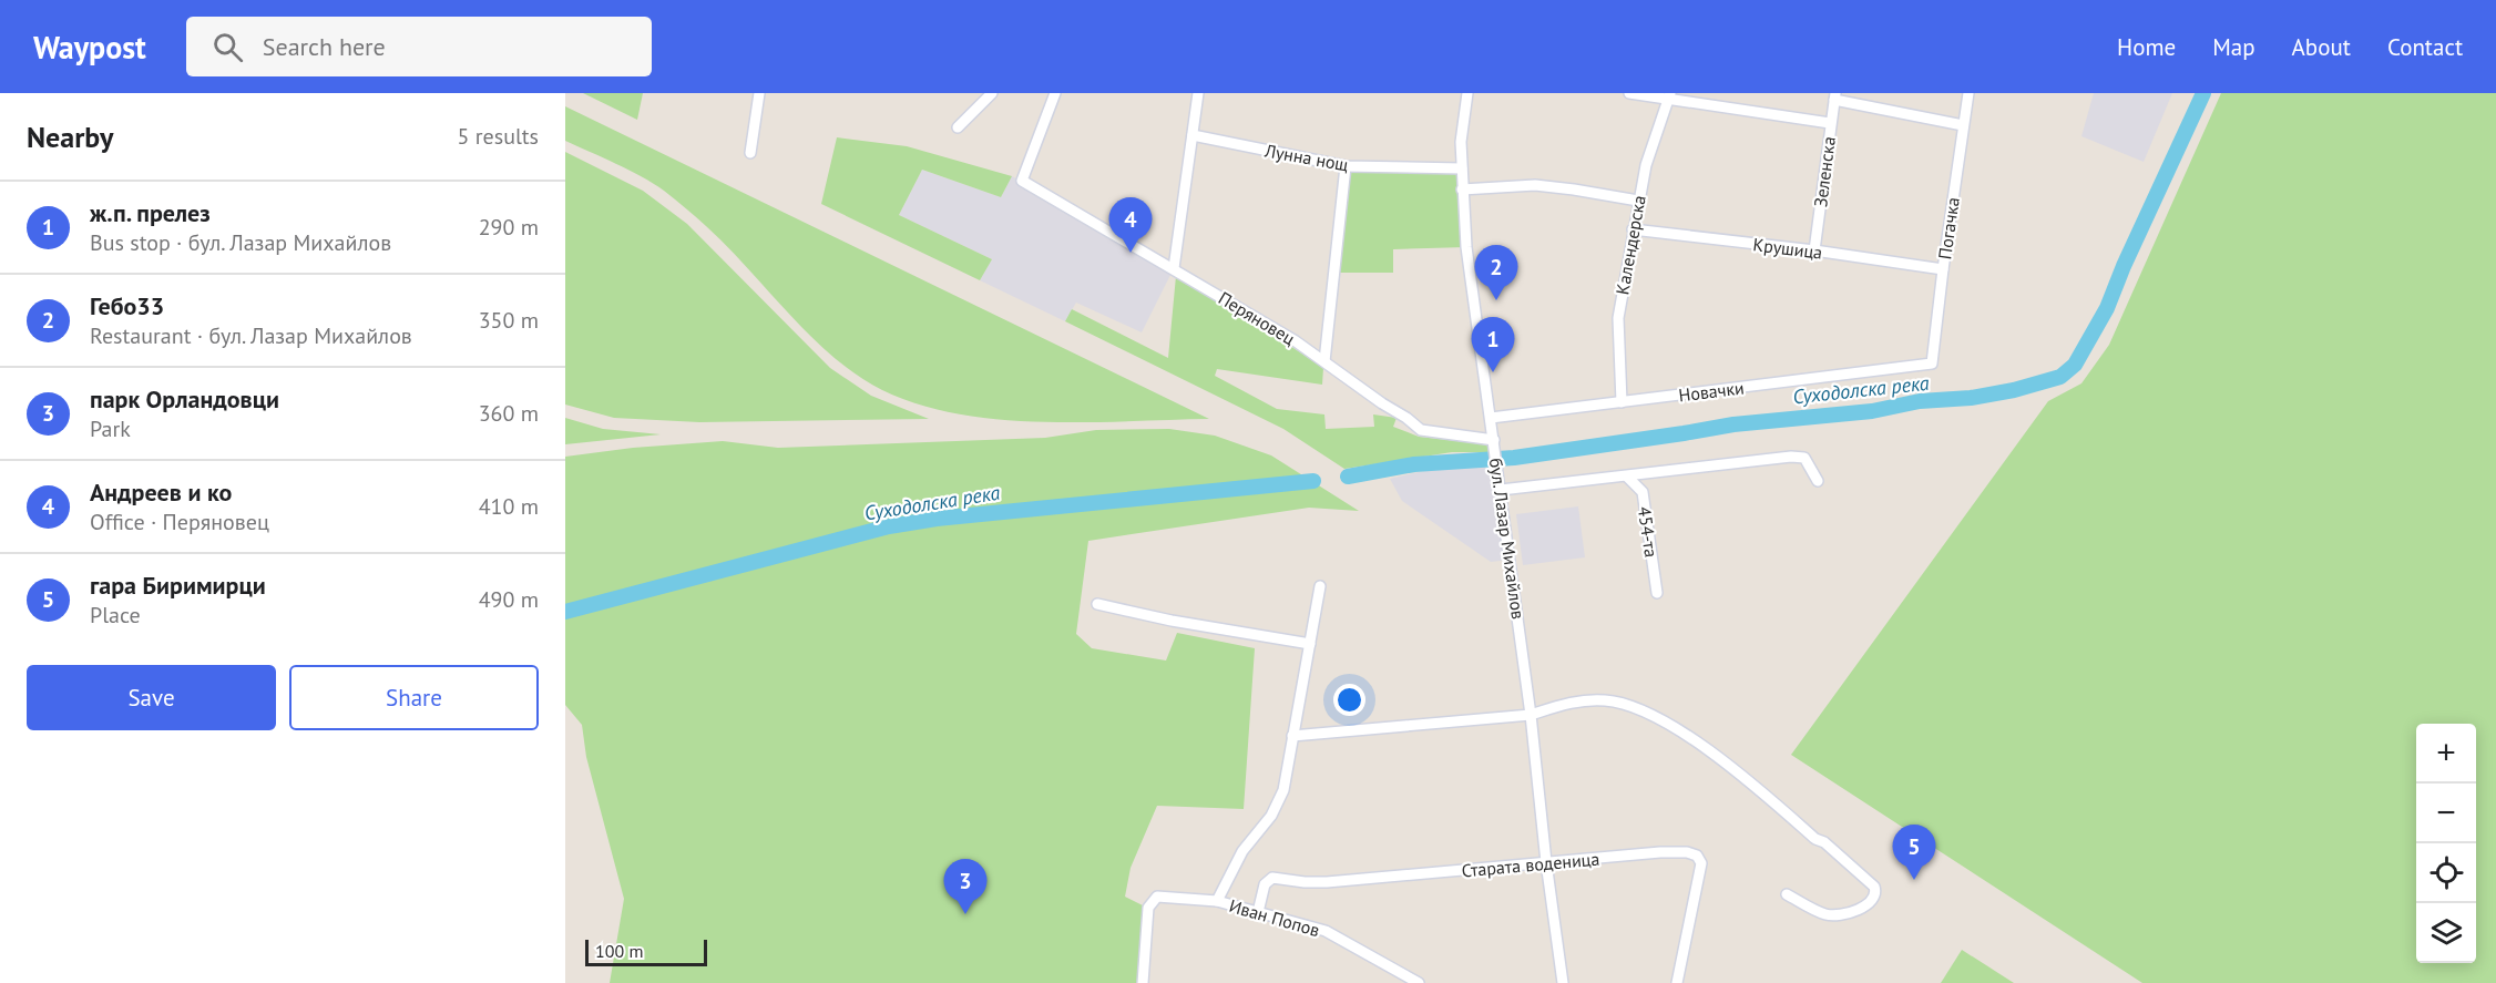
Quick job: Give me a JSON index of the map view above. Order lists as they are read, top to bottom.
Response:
{
  "streets": {
    "street": [
      "Лунна нощ",
      "Зеленска",
      "Погачка",
      "Календерска",
      "Крушица",
      "Перяновец",
      "Новачки",
      "454-та",
      "бул. Лазар Михайлов",
      "Старата воденица",
      "Иван Попов"
    ]
  },
  "crossings": [
    ["Лунна нощ", "бул. Лазар Михайлов"],
    ["Зеленска", "Крушица"],
    ["Погачка", "Крушица"],
    ["Погачка", "Новачки"],
    ["Календерска", "Крушица"],
    ["Календерска", "Новачки"],
    ["Перяновец", "бул. Лазар Михайлов"],
    ["Новачки", "бул. Лазар Михайлов"],
    ["бул. Лазар Михайлов", "Старата воденица"],
    ["Старата воденица", "Иван Попов"]
  ],
  "water": ["Суходолска река"],
  "scale_bar": "100 m",
  "page": {
    "header": "Waypost",
    "search": "Search here",
    "nav": [
      "Home",
      "Map",
      "About",
      "Contact"
    ],
    "heading": ["Nearby", "5 results"],
    "list": [
      {
        "mark": "1",
        "name": "ж.п. прелез",
        "note": "Bus stop · бул. Лазар Михайлов",
        "value": "290 m"
      },
      {
        "mark": "2",
        "name": "Гебо33",
        "note": "Restaurant · бул. Лазар Михайлов",
        "value": "350 m"
      },
      {
        "mark": "3",
        "name": "парк Орландовци",
        "note": "Park",
        "value": "360 m"
      },
      {
        "mark": "4",
        "name": "Андреев и ко",
        "note": "Office · Перяновец",
        "value": "410 m"
      },
      {
        "mark": "5",
        "name": "гара Биримирци",
        "note": "Place",
        "value": "490 m"
      }
    ],
    "pins": [
      "4",
      "2",
      "1",
      "5",
      "3"
    ],
    "buttons": ["Save", "Share"],
    "map_buttons": ["+", "−"],
    "scale": "100 m"
  }
}
